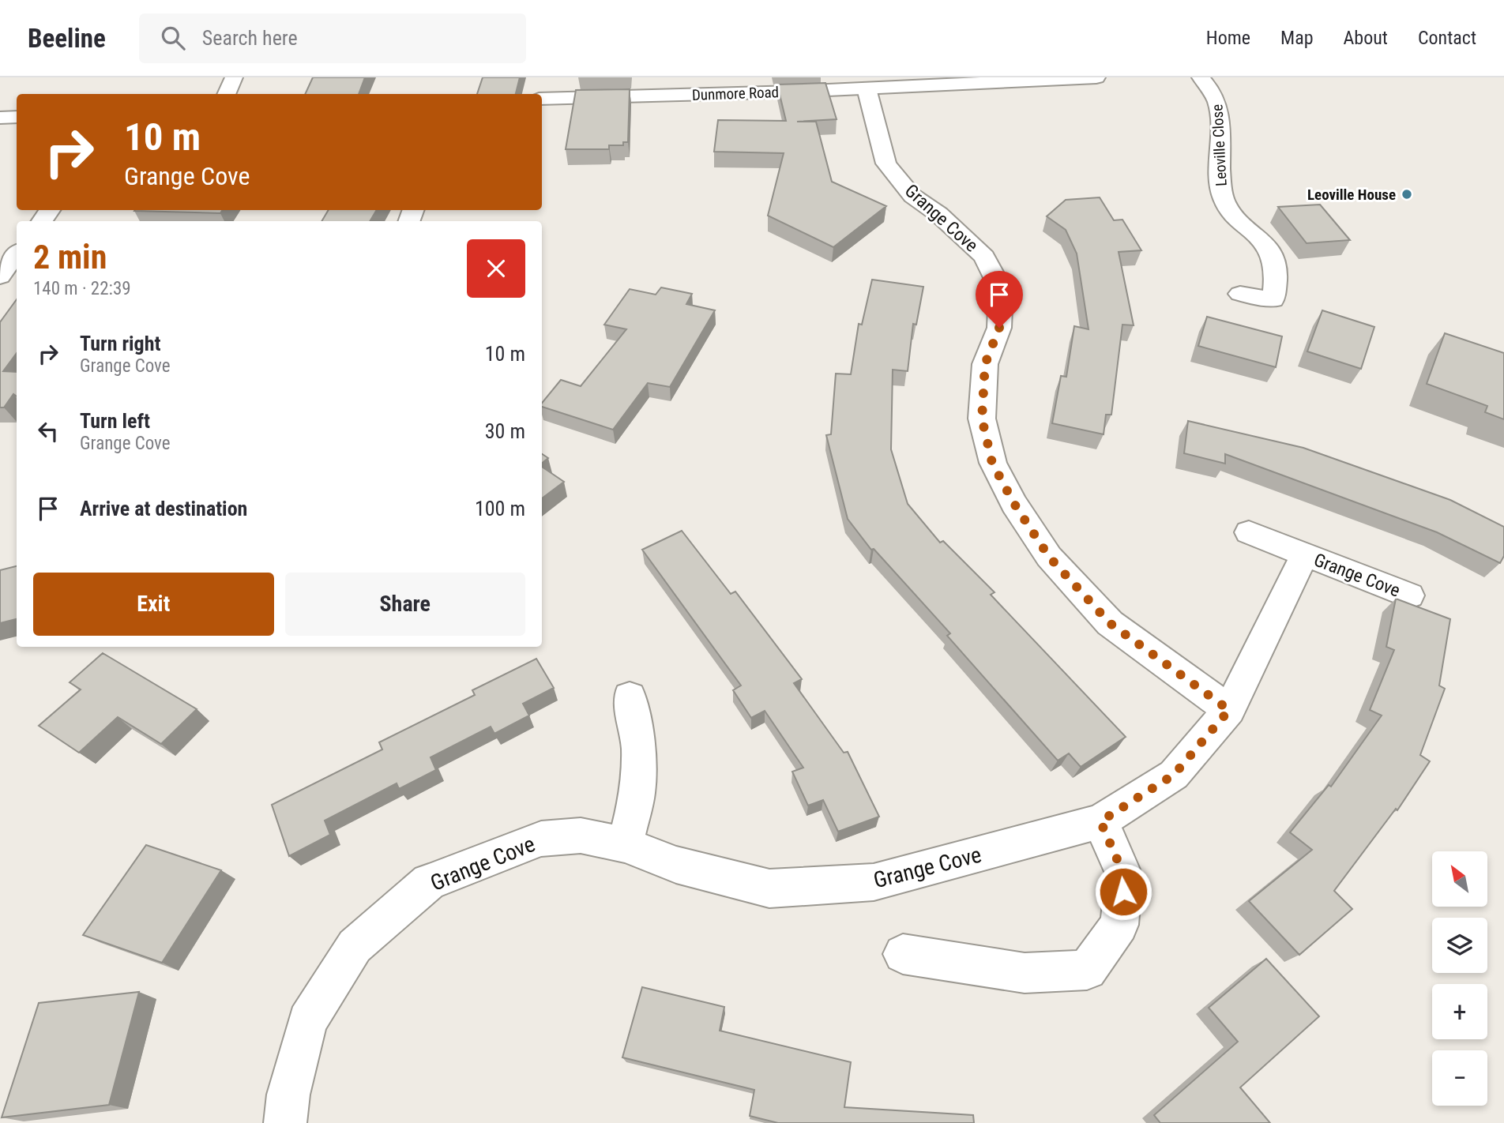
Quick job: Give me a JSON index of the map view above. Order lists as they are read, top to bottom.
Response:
{
  "streets": {
    "street": ["Dunmore Road", "Leoville Close", "Grange Cove"]
  },
  "crossings": [
    ["Dunmore Road", "Grange Cove"]
  ],
  "places": ["Leoville House"],
  "north": "top left",
  "page": {
    "header": "Beeline",
    "search": "Search here",
    "nav": [
      "Home",
      "Map",
      "About",
      "Contact"
    ],
    "turn": ["10 m", "Grange Cove"],
    "heading": ["2 min", "140 m · 22:39"],
    "list": [
      {
        "name": "Turn right",
        "note": "Grange Cove",
        "value": "10 m"
      },
      {
        "name": "Turn left",
        "note": "Grange Cove",
        "value": "30 m"
      },
      {
        "name": "Arrive at destination",
        "value": "100 m"
      }
    ],
    "buttons": ["Exit", "Share"],
    "map_buttons": ["+", "−"]
  }
}
